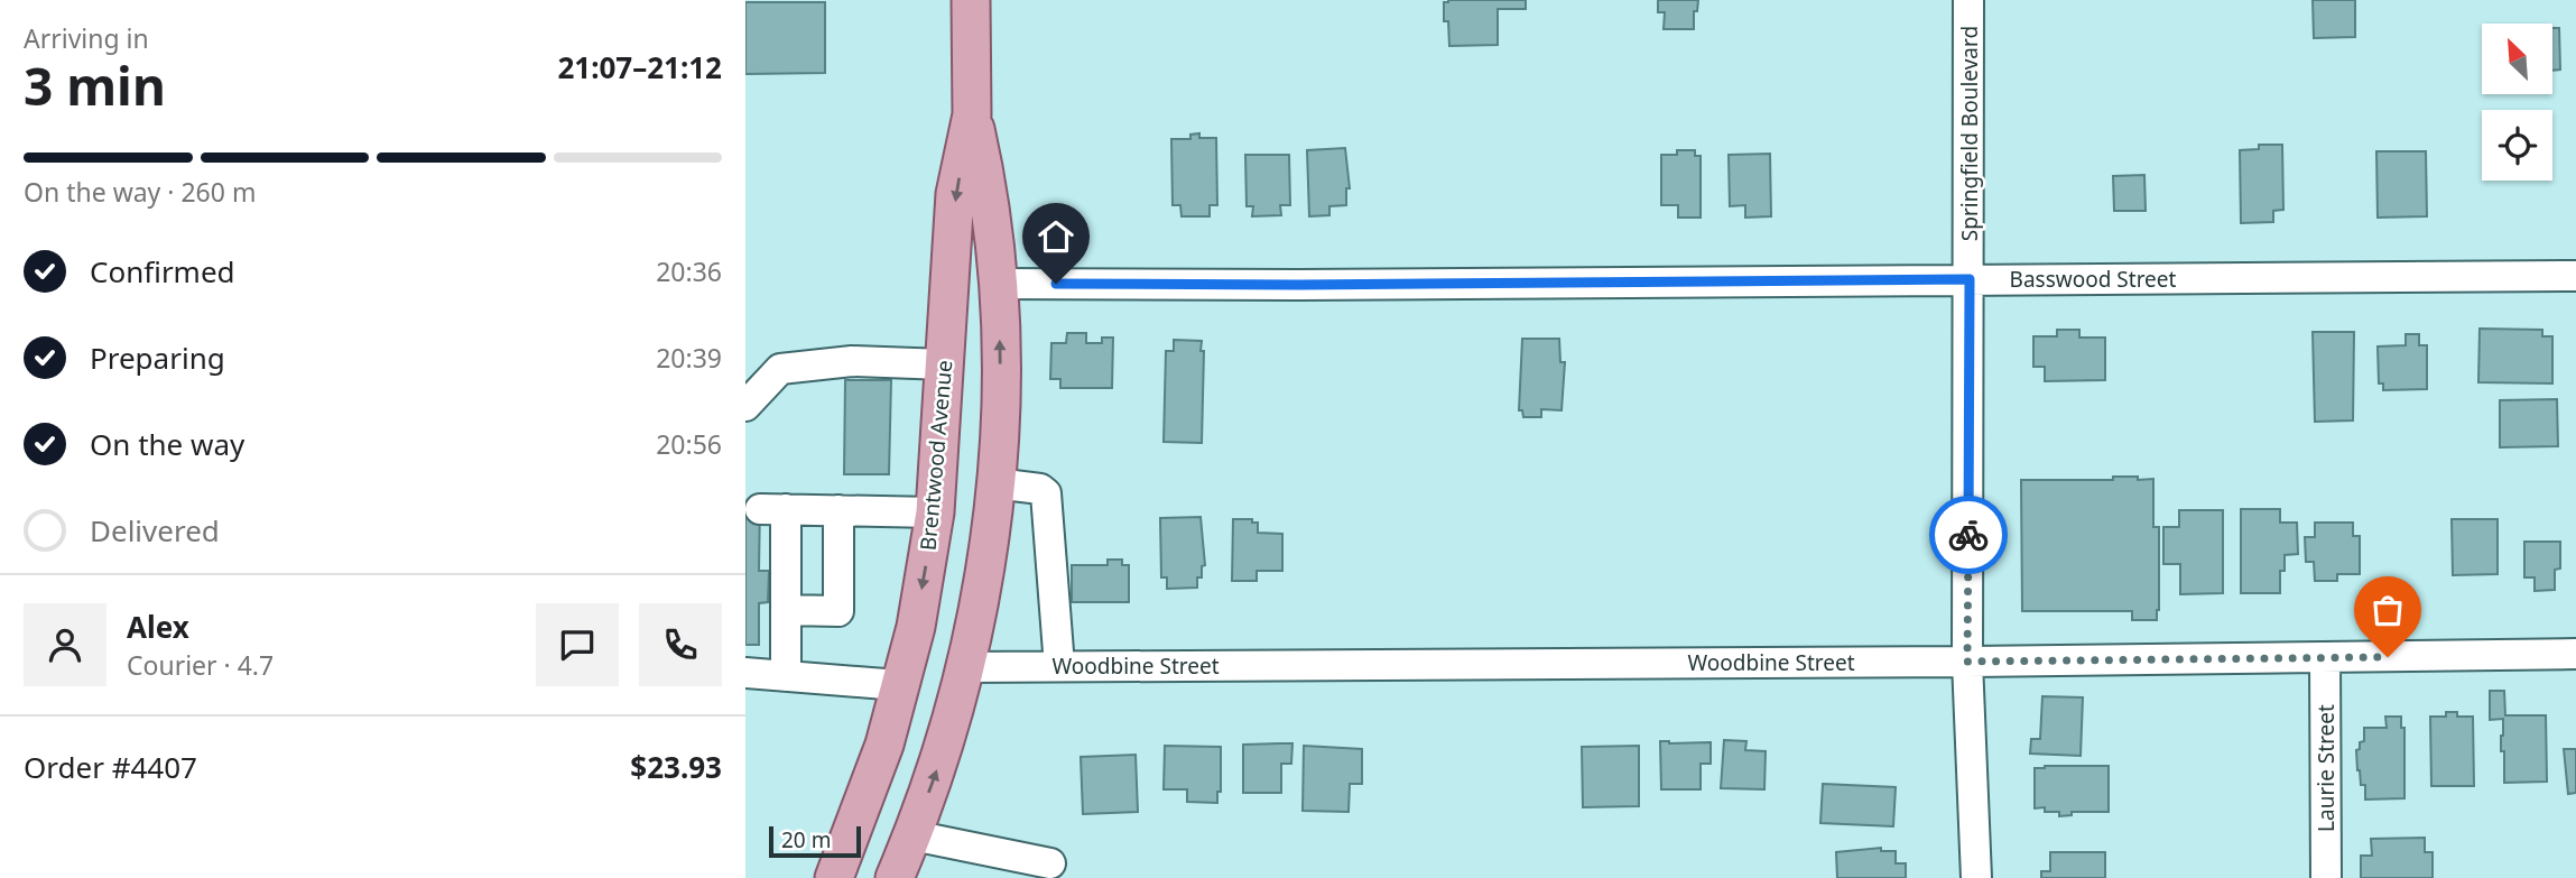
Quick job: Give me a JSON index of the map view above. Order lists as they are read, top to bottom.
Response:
{
  "streets": {
    "main road": ["Brentwood Avenue"],
    "street": [
      "Springfield Boulevard",
      "Basswood Street",
      "Woodbine Street",
      "Laurie Street"
    ]
  },
  "crossings": [
    ["Springfield Boulevard", "Basswood Street"],
    ["Springfield Boulevard", "Woodbine Street"],
    ["Basswood Street", "Brentwood Avenue"],
    ["Brentwood Avenue", "Woodbine Street"],
    ["Woodbine Street", "Laurie Street"]
  ],
  "scale_bar": "20 m",
  "north": "top left",
  "page": {
    "heading": ["3 min", "Arriving in", "21:07–21:12"],
    "panel": [
      "Alex",
      "Courier · 4.7",
      "Order #4407",
      "$23.93"
    ],
    "bar": "On the way · 260 m",
    "list": [
      ["Confirmed", "20:36"],
      ["Preparing", "20:39"],
      ["On the way", "20:56"],
      "Delivered"
    ],
    "scale": "20 m"
  }
}
